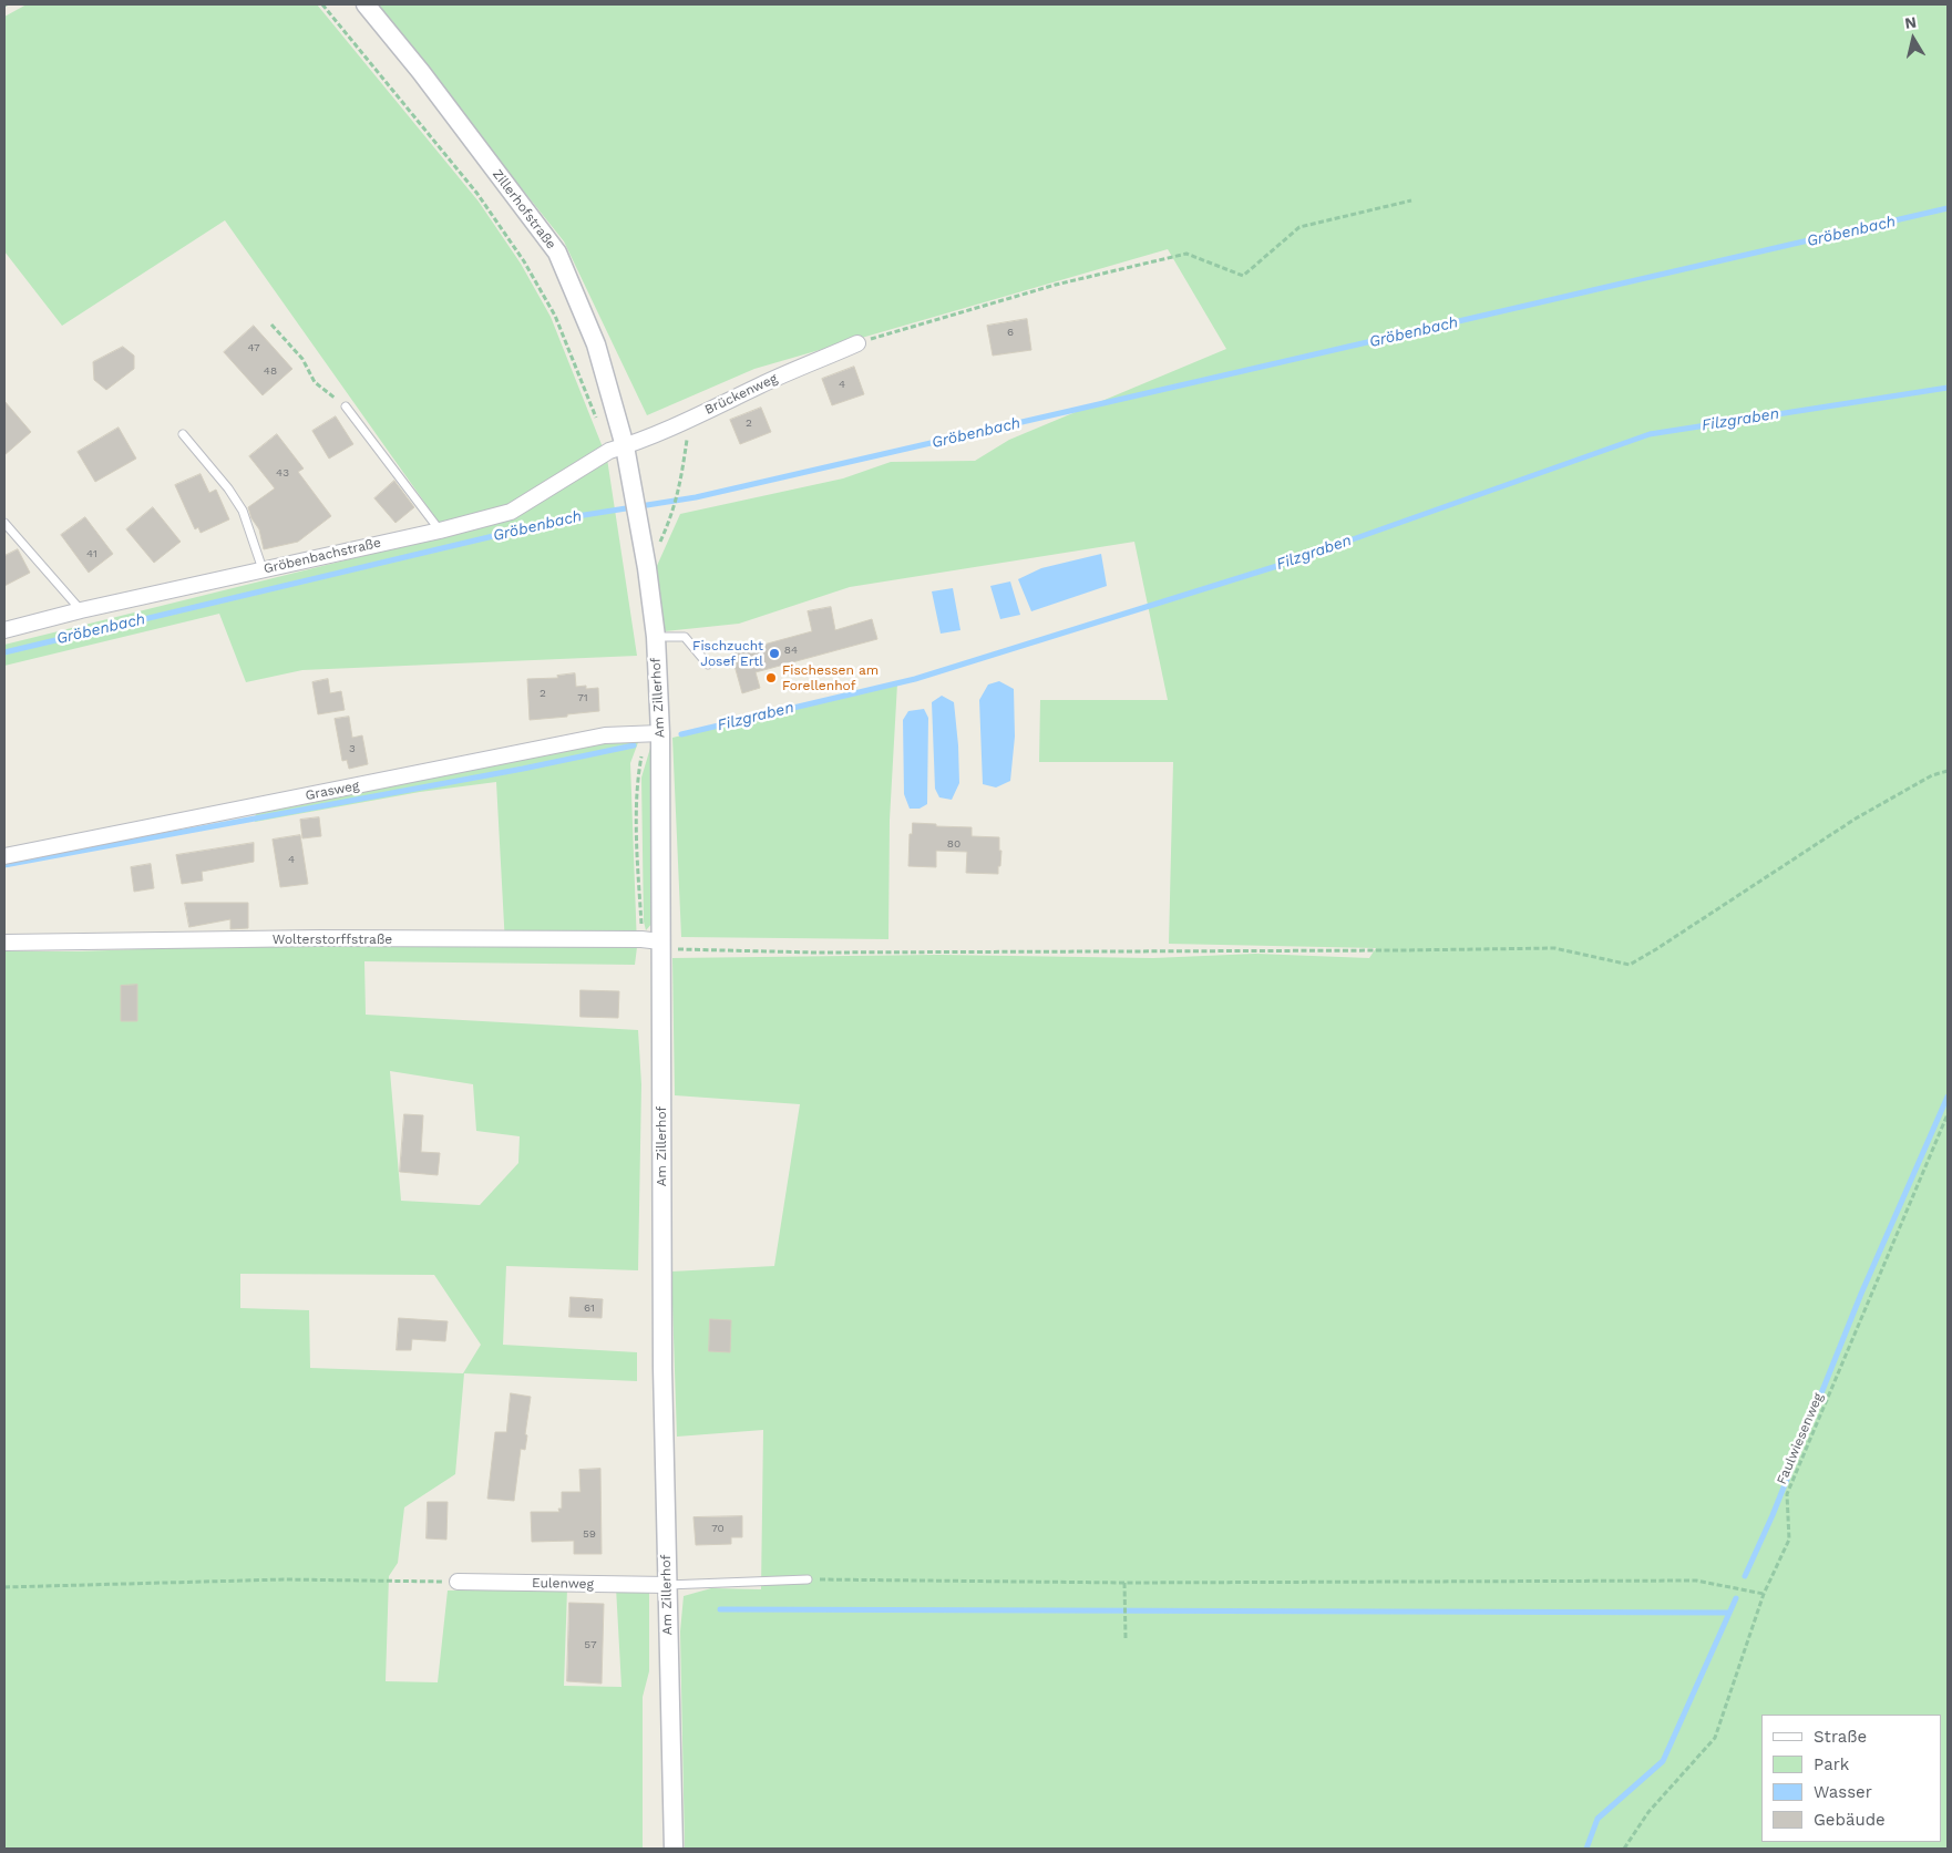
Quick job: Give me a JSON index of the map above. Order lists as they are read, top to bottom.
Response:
{
  "streets": {
    "street": [
      "Zillerhofstraße",
      "Brückenweg",
      "Gröbenbachstraße",
      "Am Zillerhof",
      "Grasweg",
      "Wolterstorffstraße",
      "Eulenweg"
    ],
    "path": ["Faulwiesenweg"]
  },
  "crossings": [
    ["Zillerhofstraße", "Brückenweg"],
    ["Zillerhofstraße", "Gröbenbachstraße"],
    ["Zillerhofstraße", "Am Zillerhof"],
    ["Brückenweg", "Gröbenbachstraße"],
    ["Brückenweg", "Am Zillerhof"],
    ["Gröbenbachstraße", "Am Zillerhof"],
    ["Am Zillerhof", "Grasweg"],
    ["Am Zillerhof", "Wolterstorffstraße"],
    ["Am Zillerhof", "Eulenweg"]
  ],
  "water": ["Gröbenbach", "Filzgraben"],
  "places": ["Fischzucht Josef Ertl", "Fischessen am Forellenhof"],
  "house_numbers": [
    "6",
    "47",
    "48",
    "4",
    "2",
    "43",
    "41",
    "84",
    "2",
    "71",
    "3",
    "80",
    "4",
    "61",
    "70",
    "59",
    "57"
  ],
  "legend": [
    "Straße",
    "Park",
    "Wasser",
    "Gebäude"
  ],
  "north": "top"
}
